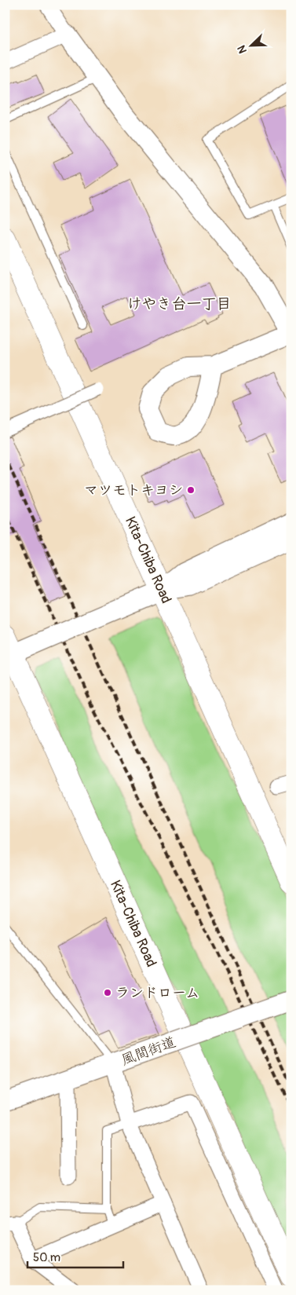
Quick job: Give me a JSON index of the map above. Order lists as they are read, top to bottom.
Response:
{
  "streets": {
    "highway": ["Kita-Chiba Road"],
    "street": ["風間街道"]
  },
  "districts": ["けやき台一丁目"],
  "places": ["マツモトキヨシ", "ランドローム"],
  "scale_bar": "50 m",
  "north": "bottom left"
}
